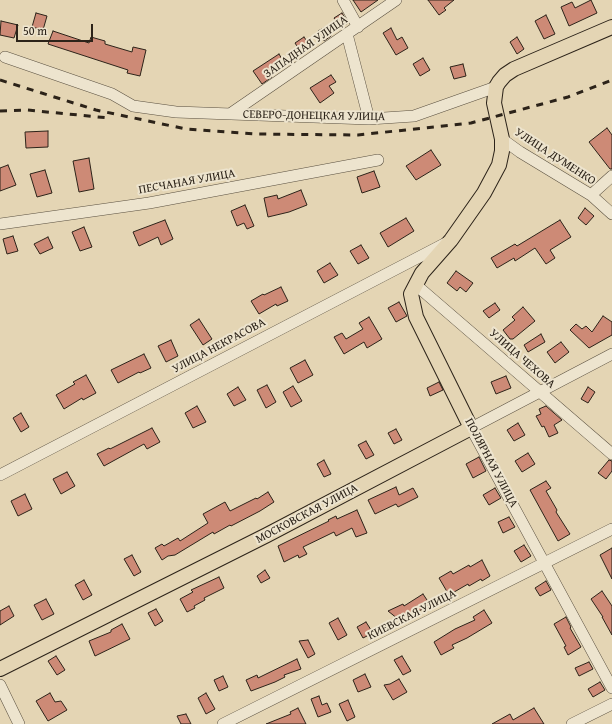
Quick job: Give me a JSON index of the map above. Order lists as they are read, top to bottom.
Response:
{
  "streets": {
    "main road": ["СЕВЕРО-ДОНЕЦКАЯ УЛИЦА", "ПОЛЯРНАЯ УЛИЦА", "МОСКОВСКАЯ УЛИЦА"],
    "street": [
      "ЗАПАДНАЯ УЛИЦА",
      "УЛИЦА ДУМЕНКО",
      "ПЕСЧАНАЯ УЛИЦА",
      "УЛИЦА НЕКРАСОВА",
      "УЛИЦА ЧЕХОВА",
      "КИЕВСКАЯ УЛИЦА"
    ]
  },
  "crossings": [
    ["ЗАПАДНАЯ УЛИЦА", "СЕВЕРО-ДОНЕЦКАЯ УЛИЦА"],
    ["СЕВЕРО-ДОНЕЦКАЯ УЛИЦА", "ПОЛЯРНАЯ УЛИЦА"],
    ["УЛИЦА ДУМЕНКО", "ПОЛЯРНАЯ УЛИЦА"],
    ["УЛИЦА НЕКРАСОВА", "ПОЛЯРНАЯ УЛИЦА"],
    ["УЛИЦА ЧЕХОВА", "ПОЛЯРНАЯ УЛИЦА"],
    ["УЛИЦА ЧЕХОВА", "МОСКОВСКАЯ УЛИЦА"],
    ["ПОЛЯРНАЯ УЛИЦА", "МОСКОВСКАЯ УЛИЦА"],
    ["ПОЛЯРНАЯ УЛИЦА", "КИЕВСКАЯ УЛИЦА"]
  ],
  "scale_bar": "50 m"
}
